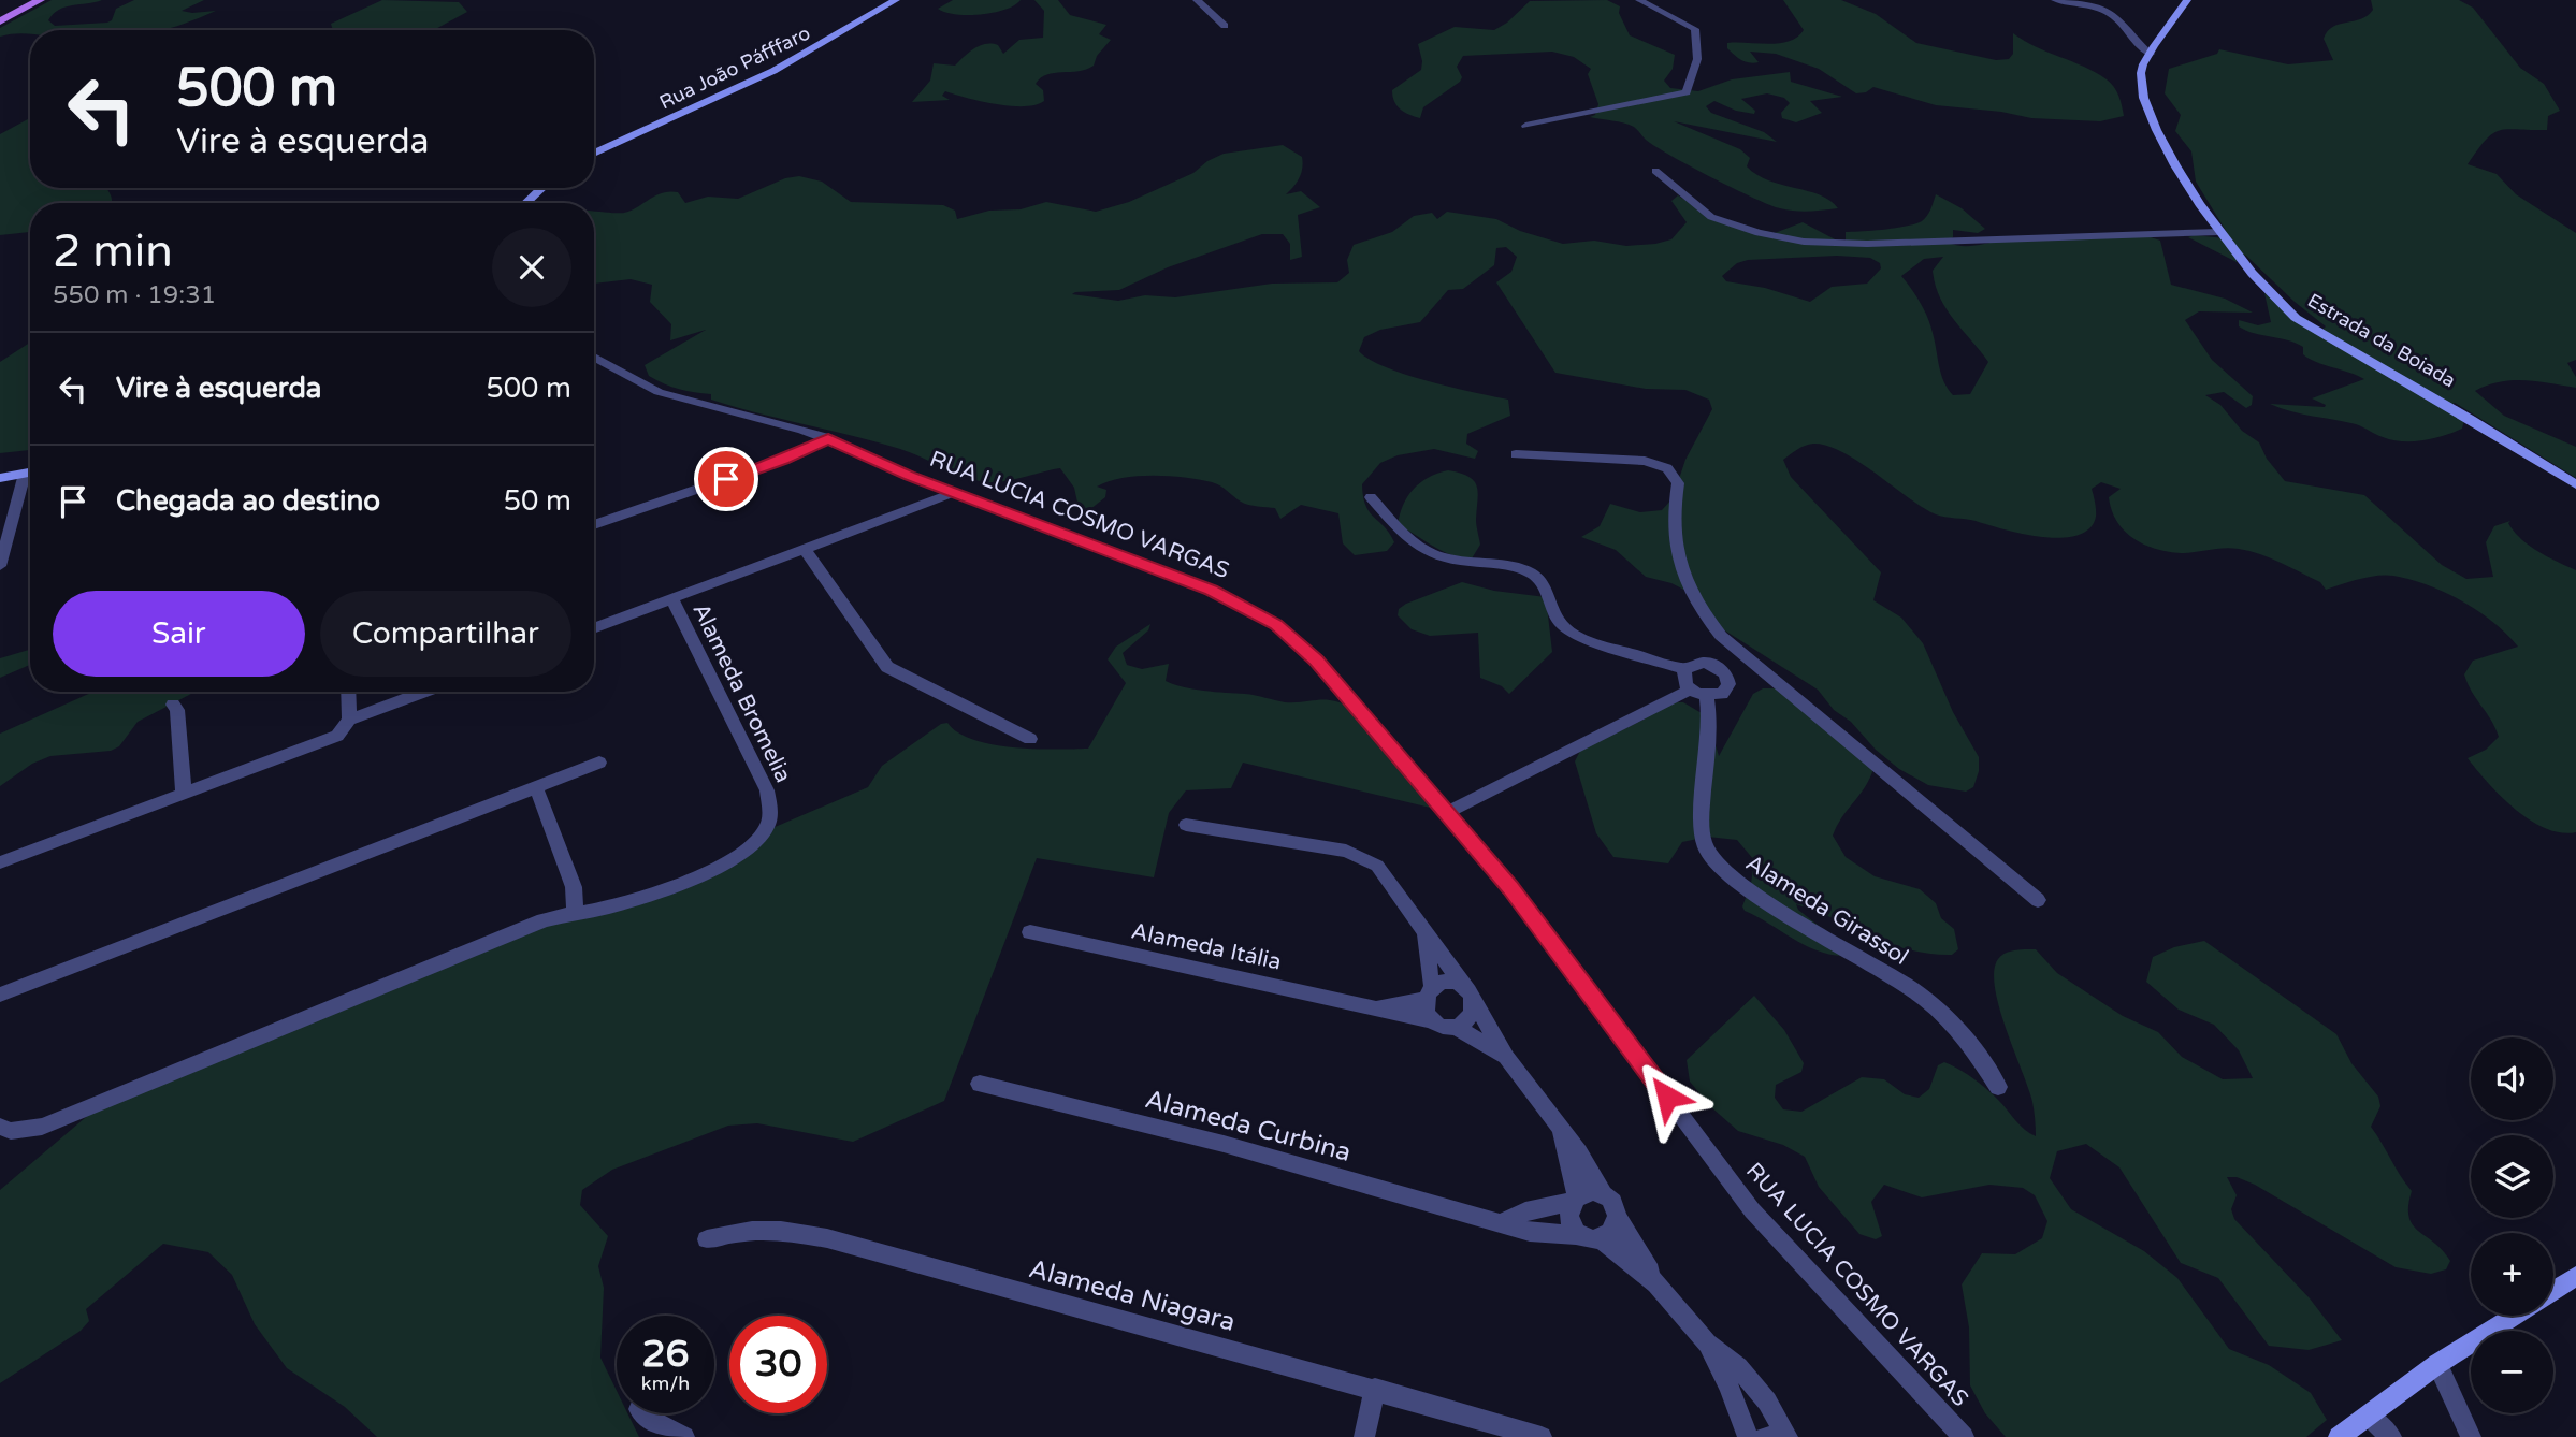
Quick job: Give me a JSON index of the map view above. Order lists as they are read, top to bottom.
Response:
{
  "streets": {
    "main road": ["Rua João Páfffaro", "Estrada da Boiada"],
    "street": [
      "RUA LUCIA COSMO VARGAS",
      "Alameda Bromelia",
      "Alameda Girassol",
      "Alameda Itália",
      "Alameda Curbina",
      "Alameda Niagara"
    ]
  },
  "crossings": [
    ["RUA LUCIA COSMO VARGAS", "Alameda Bromelia"]
  ],
  "page": {
    "turn": ["500 m", "Vire à esquerda"],
    "heading": ["2 min", "550 m · 19:31"],
    "list": [
      {
        "name": "Vire à esquerda",
        "value": "500 m"
      },
      {
        "name": "Chegada ao destino",
        "value": "50 m"
      }
    ],
    "buttons": ["Sair", "Compartilhar"],
    "map_buttons": ["+", "−"],
    "speed": "26 km/h",
    "limit": "30"
  }
}
